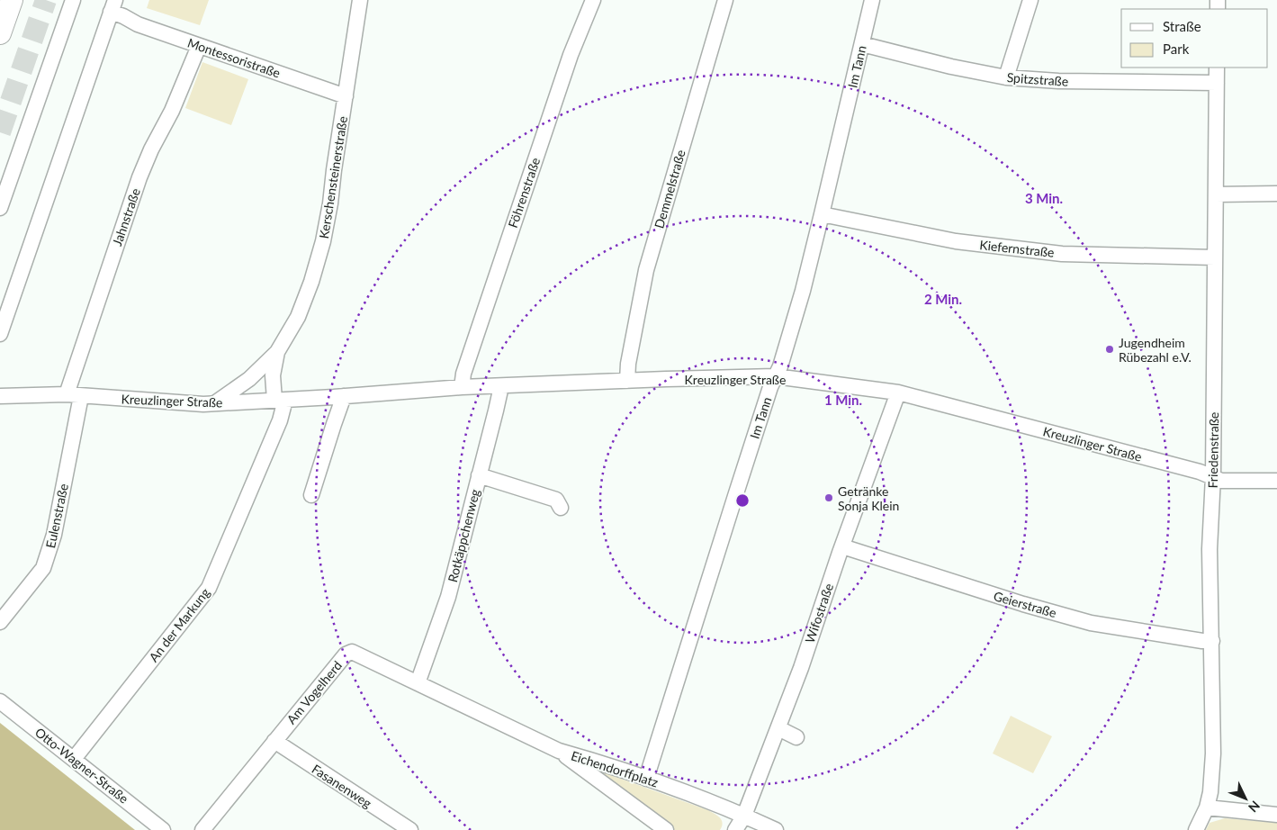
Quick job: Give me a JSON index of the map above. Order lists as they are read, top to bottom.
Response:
{
  "streets": {
    "street": [
      "Montessoristraße",
      "Im Tann",
      "Spitzstraße",
      "Kerschensteinerstraße",
      "Demmelstraße",
      "Föhrenstraße",
      "Jahnstraße",
      "Kiefernstraße",
      "Kreuzlinger Straße",
      "Friedenstraße",
      "Eulenstraße",
      "Rotkäppchenweg",
      "Geierstraße",
      "Wifostraße",
      "An der Markung",
      "Am Vogelherd",
      "Otto-Wagner-Straße",
      "Eichendorffplatz",
      "Fasanenweg"
    ]
  },
  "crossings": [
    ["Montessoristraße", "Kerschensteinerstraße"],
    ["Montessoristraße", "Jahnstraße"],
    ["Im Tann", "Spitzstraße"],
    ["Im Tann", "Kiefernstraße"],
    ["Im Tann", "Kreuzlinger Straße"],
    ["Im Tann", "Eichendorffplatz"],
    ["Spitzstraße", "Friedenstraße"],
    ["Kerschensteinerstraße", "Kreuzlinger Straße"],
    ["Kerschensteinerstraße", "An der Markung"],
    ["Demmelstraße", "Kreuzlinger Straße"],
    ["Föhrenstraße", "Kreuzlinger Straße"],
    ["Jahnstraße", "Kreuzlinger Straße"],
    ["Jahnstraße", "Eulenstraße"],
    ["Kiefernstraße", "Friedenstraße"],
    ["Kreuzlinger Straße", "Friedenstraße"],
    ["Kreuzlinger Straße", "Eulenstraße"],
    ["Kreuzlinger Straße", "Rotkäppchenweg"],
    ["Kreuzlinger Straße", "Wifostraße"],
    ["Kreuzlinger Straße", "An der Markung"],
    ["Friedenstraße", "Geierstraße"],
    ["Rotkäppchenweg", "Am Vogelherd"],
    ["Geierstraße", "Wifostraße"],
    ["Wifostraße", "Eichendorffplatz"],
    ["An der Markung", "Otto-Wagner-Straße"],
    ["Am Vogelherd", "Eichendorffplatz"],
    ["Am Vogelherd", "Fasanenweg"]
  ],
  "places": ["Jugendheim Rübezahl e.V.", "Getränke Sonja Klein"],
  "legend": ["Straße", "Park"],
  "north": "bottom right",
  "rings": ["3 Min.", "2 Min.", "1 Min."]
}
